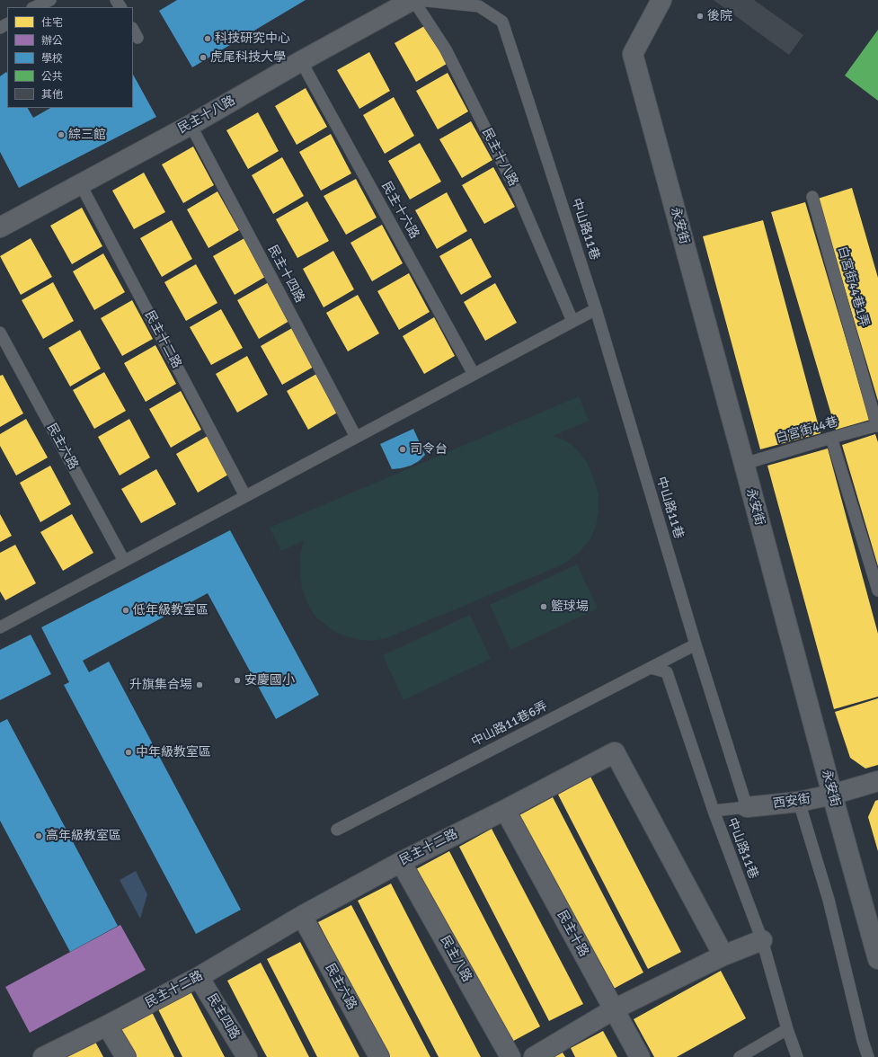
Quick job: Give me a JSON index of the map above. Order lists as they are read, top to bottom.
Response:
{
  "streets": {
    "street": [
      "民主十八路",
      "永安街",
      "民主十二路",
      "民主六路",
      "西安街",
      "民主十路",
      "民主八路",
      "民主四路"
    ],
    "lane": [
      "民主十六路",
      "中山路11巷",
      "民主十四路",
      "白宮街44巷1弄",
      "白宮街44巷",
      "中山路11巷6弄"
    ]
  },
  "crossings": [
    ["民主十八路", "民主十六路"],
    ["民主十八路", "民主十四路"],
    ["民主十八路", "民主十二路"],
    ["永安街", "白宮街44巷"],
    ["永安街", "西安街"],
    ["中山路11巷", "中山路11巷6弄"],
    ["中山路11巷", "西安街"],
    ["白宮街44巷1弄", "白宮街44巷"],
    ["民主十二路", "民主六路"],
    ["民主十二路", "民主十路"],
    ["民主十二路", "民主八路"],
    ["民主十二路", "民主四路"]
  ],
  "places": [
    "後院",
    "科技研究中心",
    "虎尾科技大學",
    "綜三館",
    "司令台",
    "籃球場",
    "低年級教室區",
    "安慶國小",
    "升旗集合場",
    "中年級教室區",
    "高年級教室區"
  ],
  "legend": [
    "住宅",
    "辦公",
    "學校",
    "公共",
    "其他"
  ]
}
